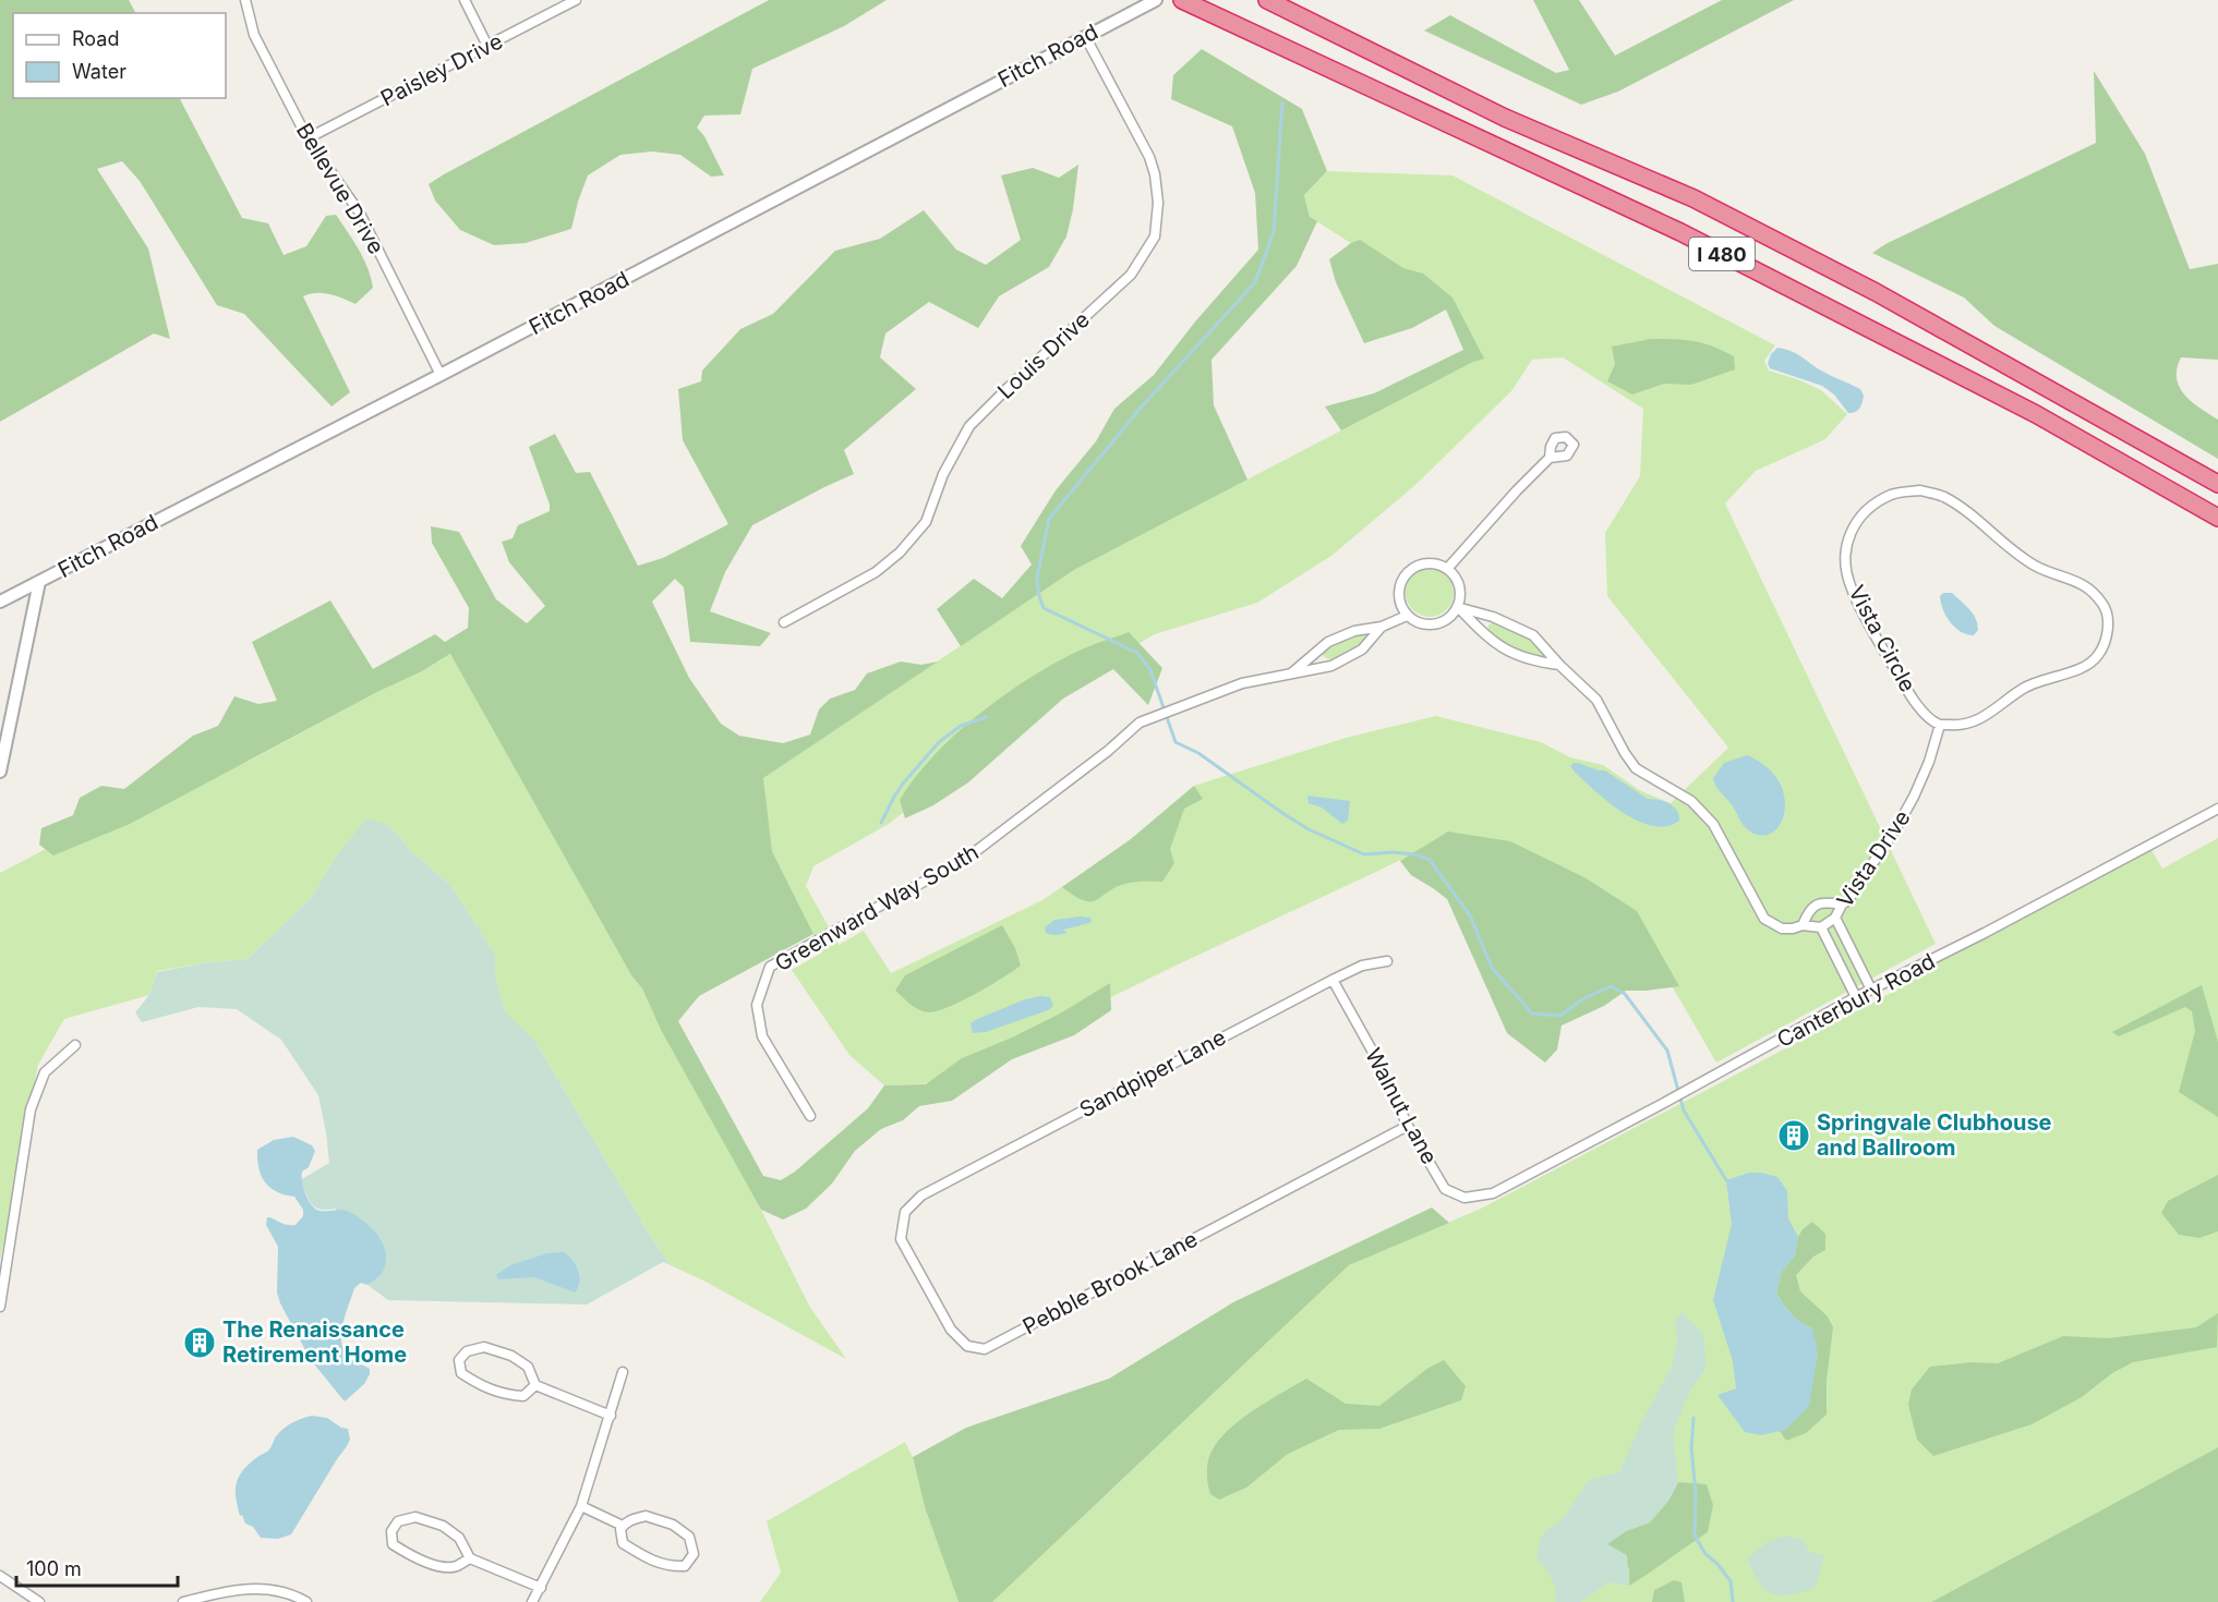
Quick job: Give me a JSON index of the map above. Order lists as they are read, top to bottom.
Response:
{
  "streets": {
    "highway": ["I 480"],
    "street": [
      "Fitch Road",
      "Paisley Drive",
      "Bellevue Drive",
      "Louis Drive",
      "Vista Circle",
      "Vista Drive",
      "Greenward Way South",
      "Canterbury Road",
      "Sandpiper Lane",
      "Walnut Lane",
      "Pebble Brook Lane"
    ]
  },
  "crossings": [
    ["Fitch Road", "Bellevue Drive"],
    ["Fitch Road", "Louis Drive"],
    ["Paisley Drive", "Bellevue Drive"],
    ["Vista Circle", "Vista Drive"],
    ["Vista Drive", "Canterbury Road"],
    ["Canterbury Road", "Walnut Lane"],
    ["Sandpiper Lane", "Walnut Lane"],
    ["Sandpiper Lane", "Pebble Brook Lane"],
    ["Walnut Lane", "Pebble Brook Lane"]
  ],
  "places": {
    "building": ["Springvale Clubhouse and Ballroom", "The Renaissance Retirement Home"]
  },
  "legend": ["Road", "Water"],
  "scale_bar": "100 m"
}
